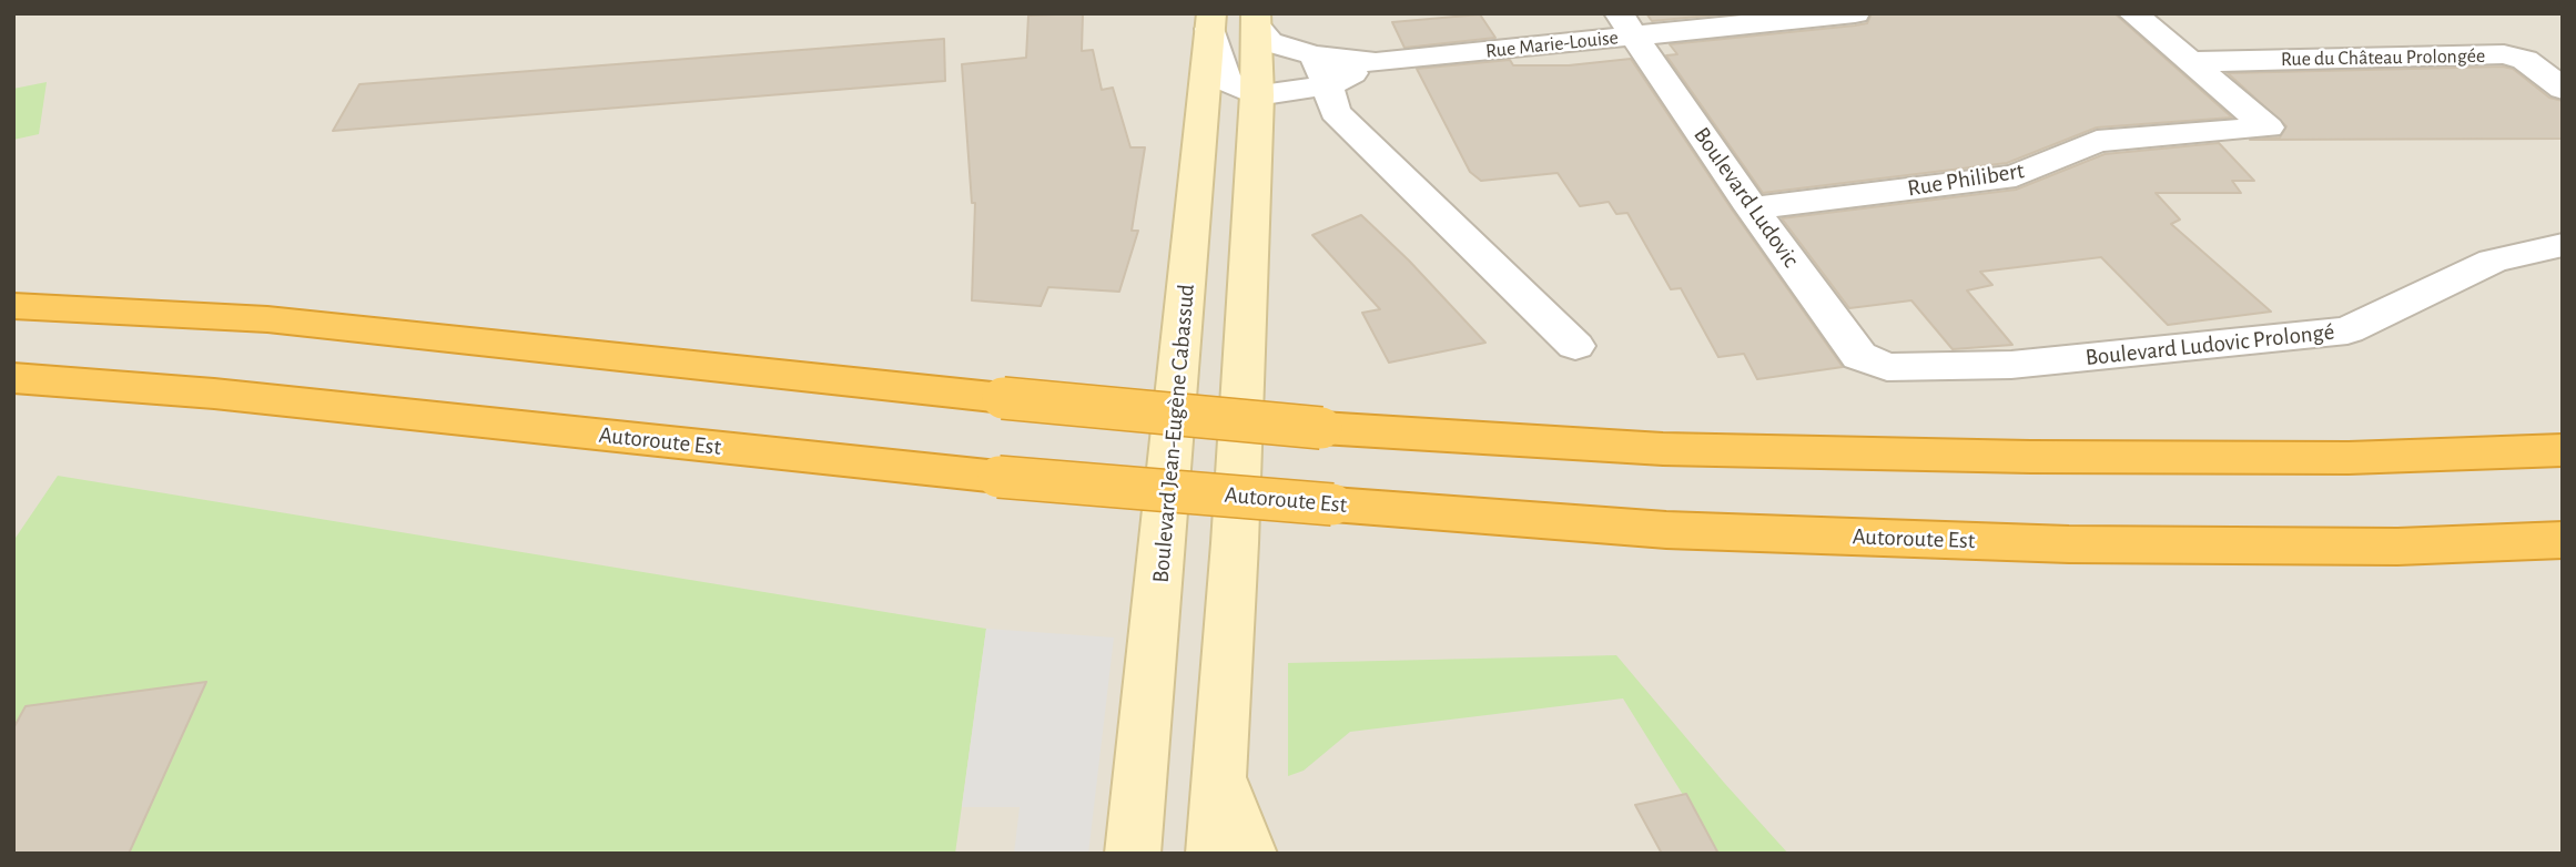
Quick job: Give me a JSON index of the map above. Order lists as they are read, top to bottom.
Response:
{
  "streets": {
    "highway": ["Autoroute Est"],
    "street": [
      "Rue Marie-Louise",
      "Rue du Château Prolongée",
      "Rue Philibert",
      "Boulevard Ludovic",
      "Boulevard Ludovic Prolongé",
      "Boulevard Jean-Eugène Cabassud"
    ]
  },
  "crossings": [
    ["Rue Marie-Louise", "Boulevard Ludovic"],
    ["Rue du Château Prolongée", "Rue Philibert"],
    ["Rue Philibert", "Boulevard Ludovic"],
    ["Boulevard Ludovic", "Boulevard Ludovic Prolongé"]
  ]
}
